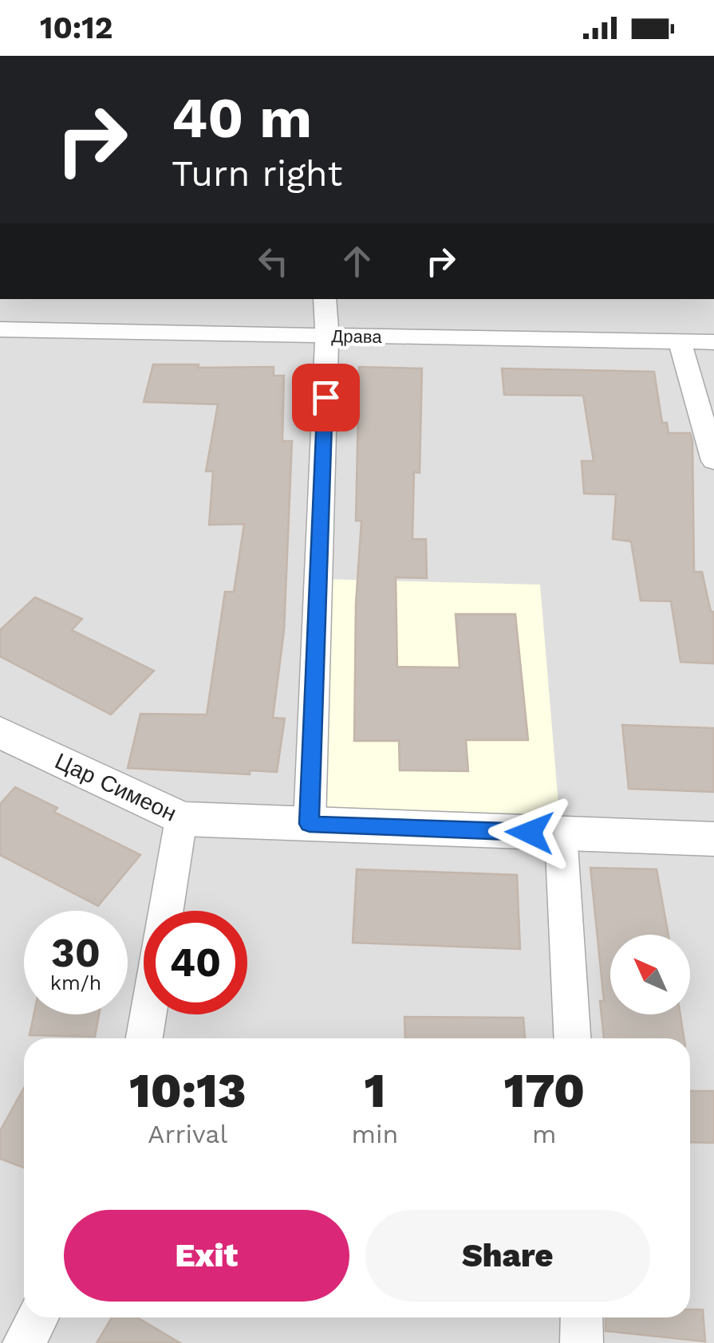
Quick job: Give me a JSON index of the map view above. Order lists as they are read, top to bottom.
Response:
{
  "streets": {
    "street": ["Драва", "Цар Симеон"]
  },
  "north": "top left",
  "page": {
    "status": "10:12",
    "turn": ["40 m", "Turn right"],
    "speed": "30 km/h",
    "limit": "40",
    "eta": [
      "10:13",
      "Arrival",
      "1",
      "min",
      "170",
      "m"
    ],
    "buttons": ["Exit", "Share"]
  }
}
